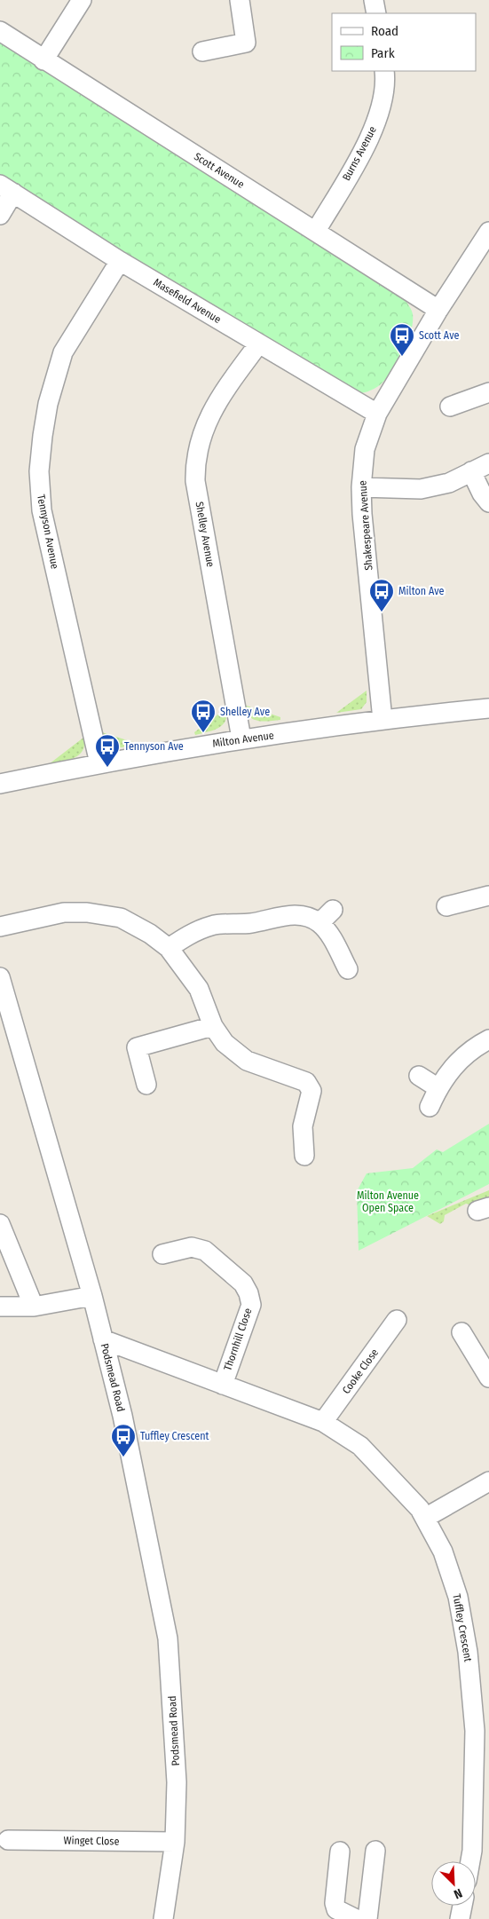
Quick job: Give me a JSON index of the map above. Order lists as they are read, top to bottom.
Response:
{
  "streets": {
    "street": [
      "Burns Avenue",
      "Scott Avenue",
      "Masefield Avenue",
      "Shakespeare Avenue",
      "Tennyson Avenue",
      "Shelley Avenue",
      "Milton Avenue",
      "Thornhill Close",
      "Cooke Close",
      "Podsmead Road",
      "Tuffley Crescent",
      "Winget Close"
    ]
  },
  "crossings": [
    ["Burns Avenue", "Scott Avenue"],
    ["Scott Avenue", "Shakespeare Avenue"],
    ["Masefield Avenue", "Shakespeare Avenue"],
    ["Masefield Avenue", "Tennyson Avenue"],
    ["Masefield Avenue", "Shelley Avenue"],
    ["Shakespeare Avenue", "Milton Avenue"],
    ["Tennyson Avenue", "Milton Avenue"],
    ["Shelley Avenue", "Milton Avenue"],
    ["Thornhill Close", "Tuffley Crescent"],
    ["Cooke Close", "Tuffley Crescent"],
    ["Podsmead Road", "Tuffley Crescent"],
    ["Podsmead Road", "Winget Close"]
  ],
  "parks": ["Milton Avenue Open Space"],
  "places": {
    "bus stop": [
      "Scott Ave",
      "Milton Ave",
      "Shelley Ave",
      "Tennyson Ave",
      "Tuffley Crescent"
    ]
  },
  "legend": ["Road", "Park"],
  "north": "bottom right"
}
